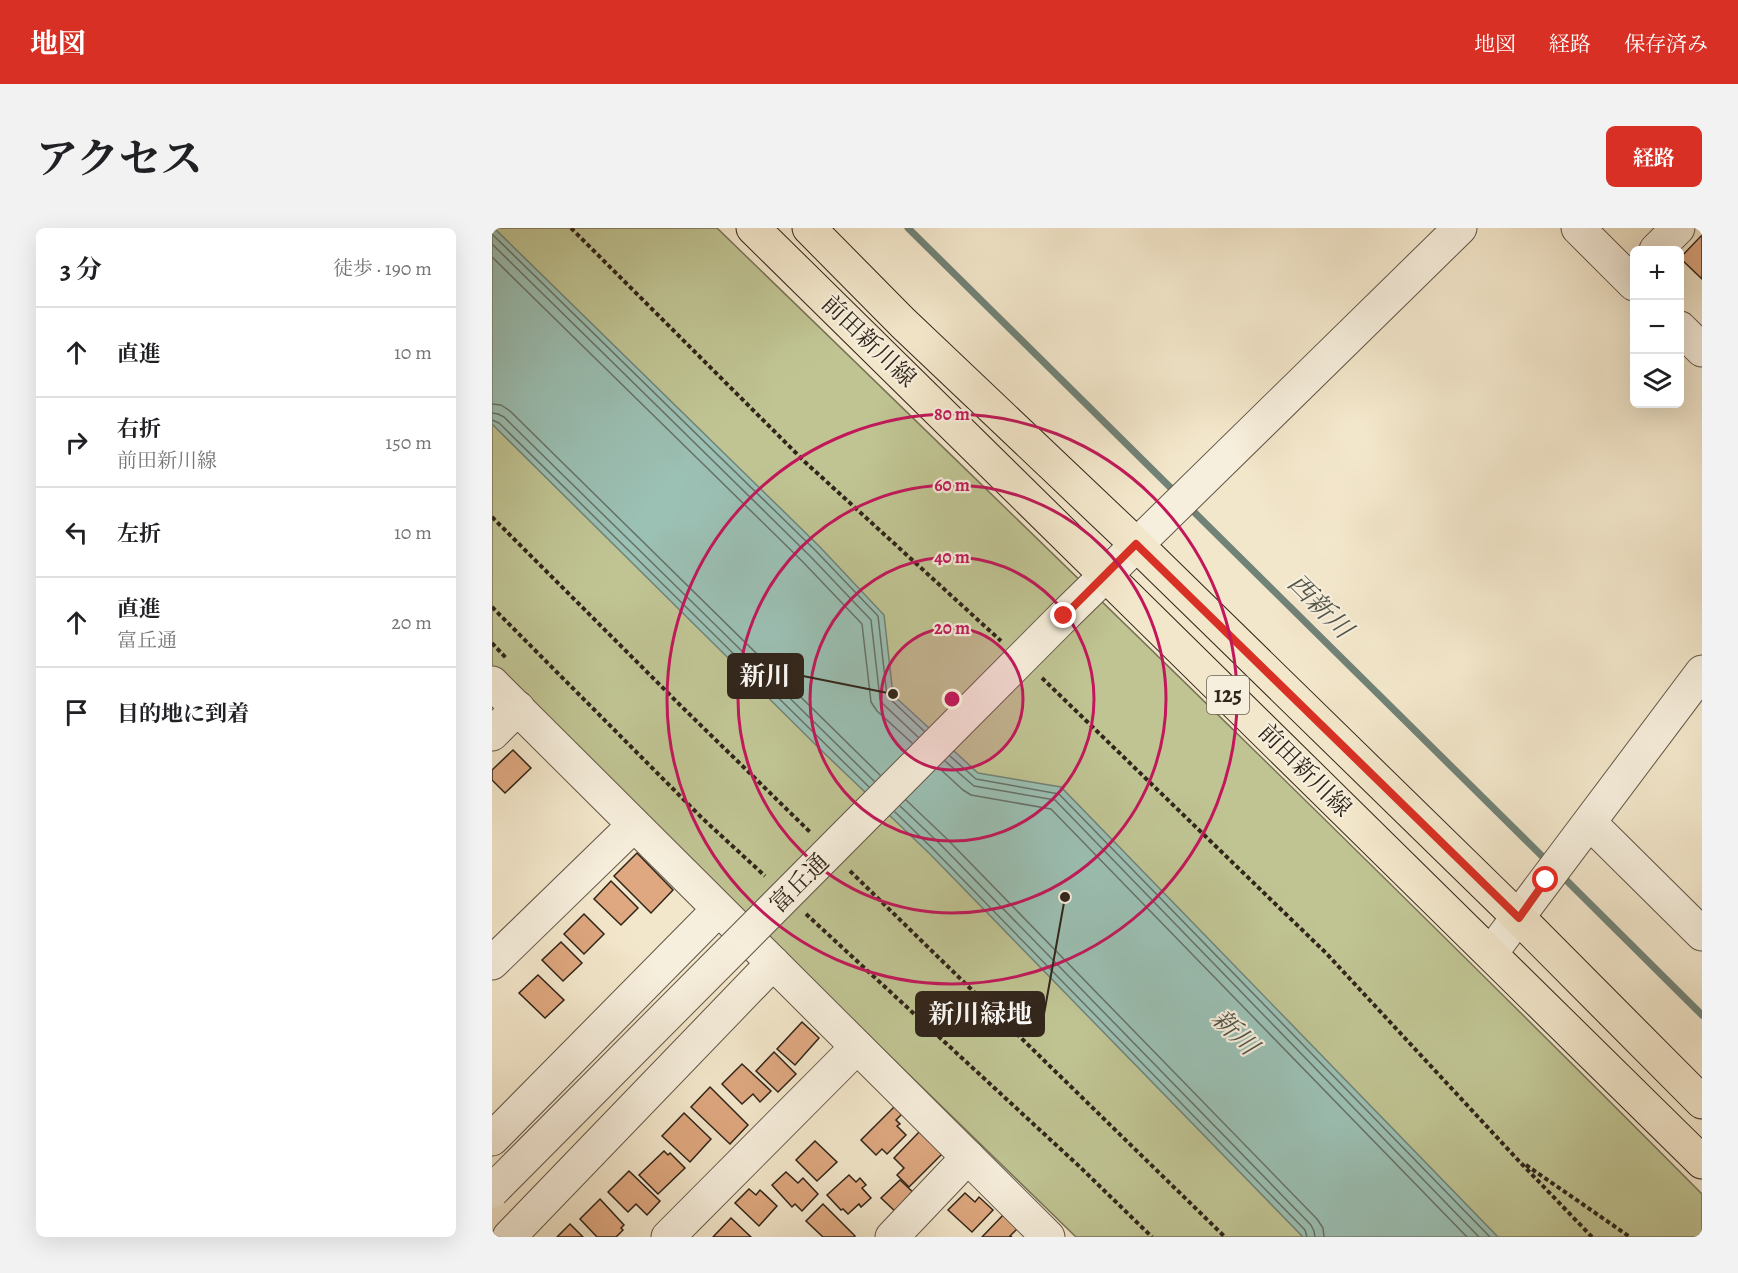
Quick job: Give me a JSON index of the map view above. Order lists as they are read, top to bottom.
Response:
{
  "streets": {
    "main road": ["前田新川線", "125"],
    "street": ["富丘通"]
  },
  "crossings": [
    ["前田新川線", "富丘通"]
  ],
  "water": ["西新川", "新川"],
  "places": ["新川", "新川緑地"],
  "page": {
    "header": "地図",
    "nav": ["地図", "経路", "保存済み"],
    "title": "アクセス",
    "buttons": "経路",
    "heading": ["3 分", "徒歩 · 190 m"],
    "map_buttons": ["+", "−"],
    "list": [
      ["直進", "10 m"],
      ["右折", "前田新川線", "150 m"],
      ["左折", "10 m"],
      ["直進", "富丘通", "20 m"],
      "目的地に到着"
    ]
  },
  "rings": [
    "80 m",
    "60 m",
    "40 m",
    "20 m"
  ]
}
